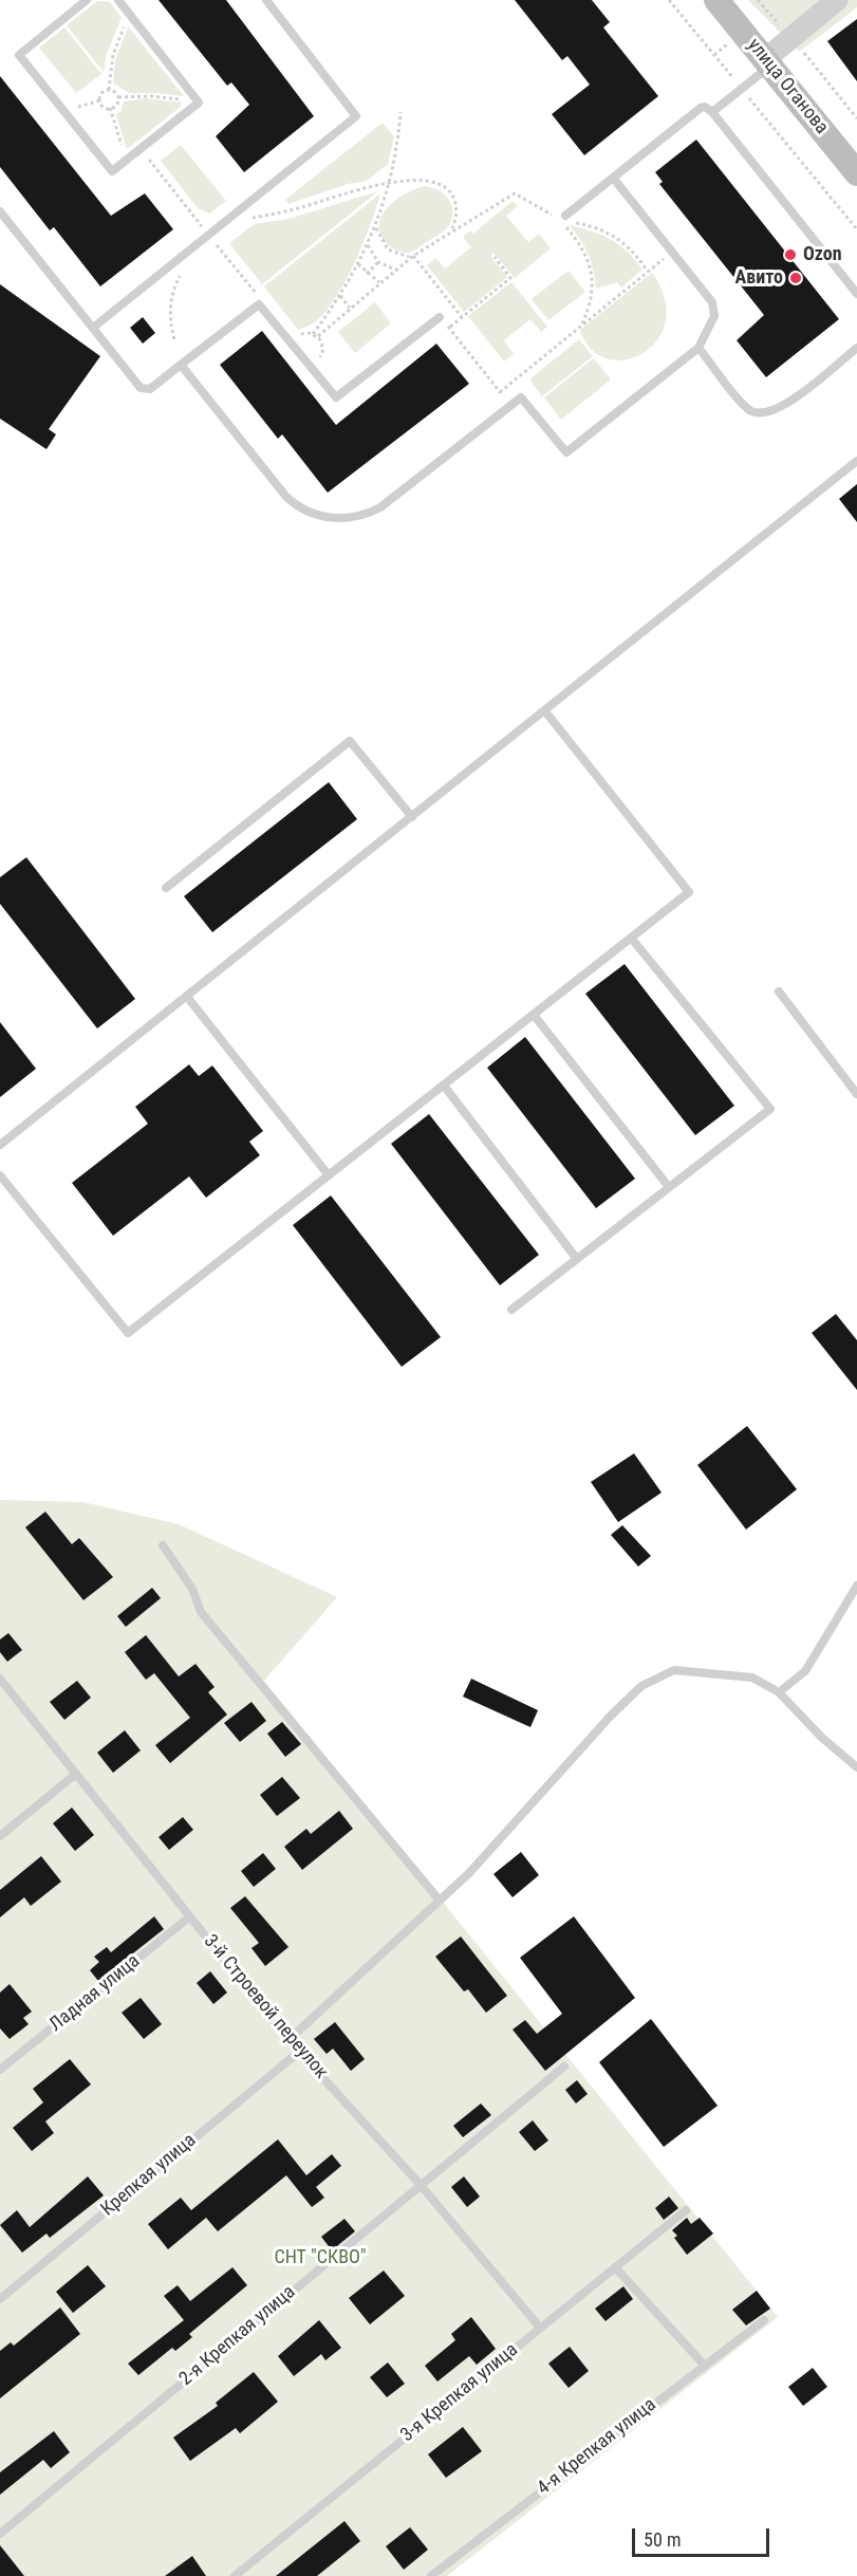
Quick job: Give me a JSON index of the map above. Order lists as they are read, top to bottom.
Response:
{
  "streets": {
    "main road": ["улица Оганова"],
    "lane": [
      "Ладная улица",
      "3-й Строевой переулок",
      "Крепкая улица",
      "2-я Крепкая улица",
      "3-я Крепкая улица",
      "4-я Крепкая улица"
    ]
  },
  "crossings": [
    ["Ладная улица", "3-й Строевой переулок"],
    ["3-й Строевой переулок", "Крепкая улица"],
    ["3-й Строевой переулок", "2-я Крепкая улица"],
    ["3-й Строевой переулок", "3-я Крепкая улица"]
  ],
  "parks": ["СНТ \"СКВО\""],
  "places": ["Ozon", "Авито"],
  "scale_bar": "50 m"
}
